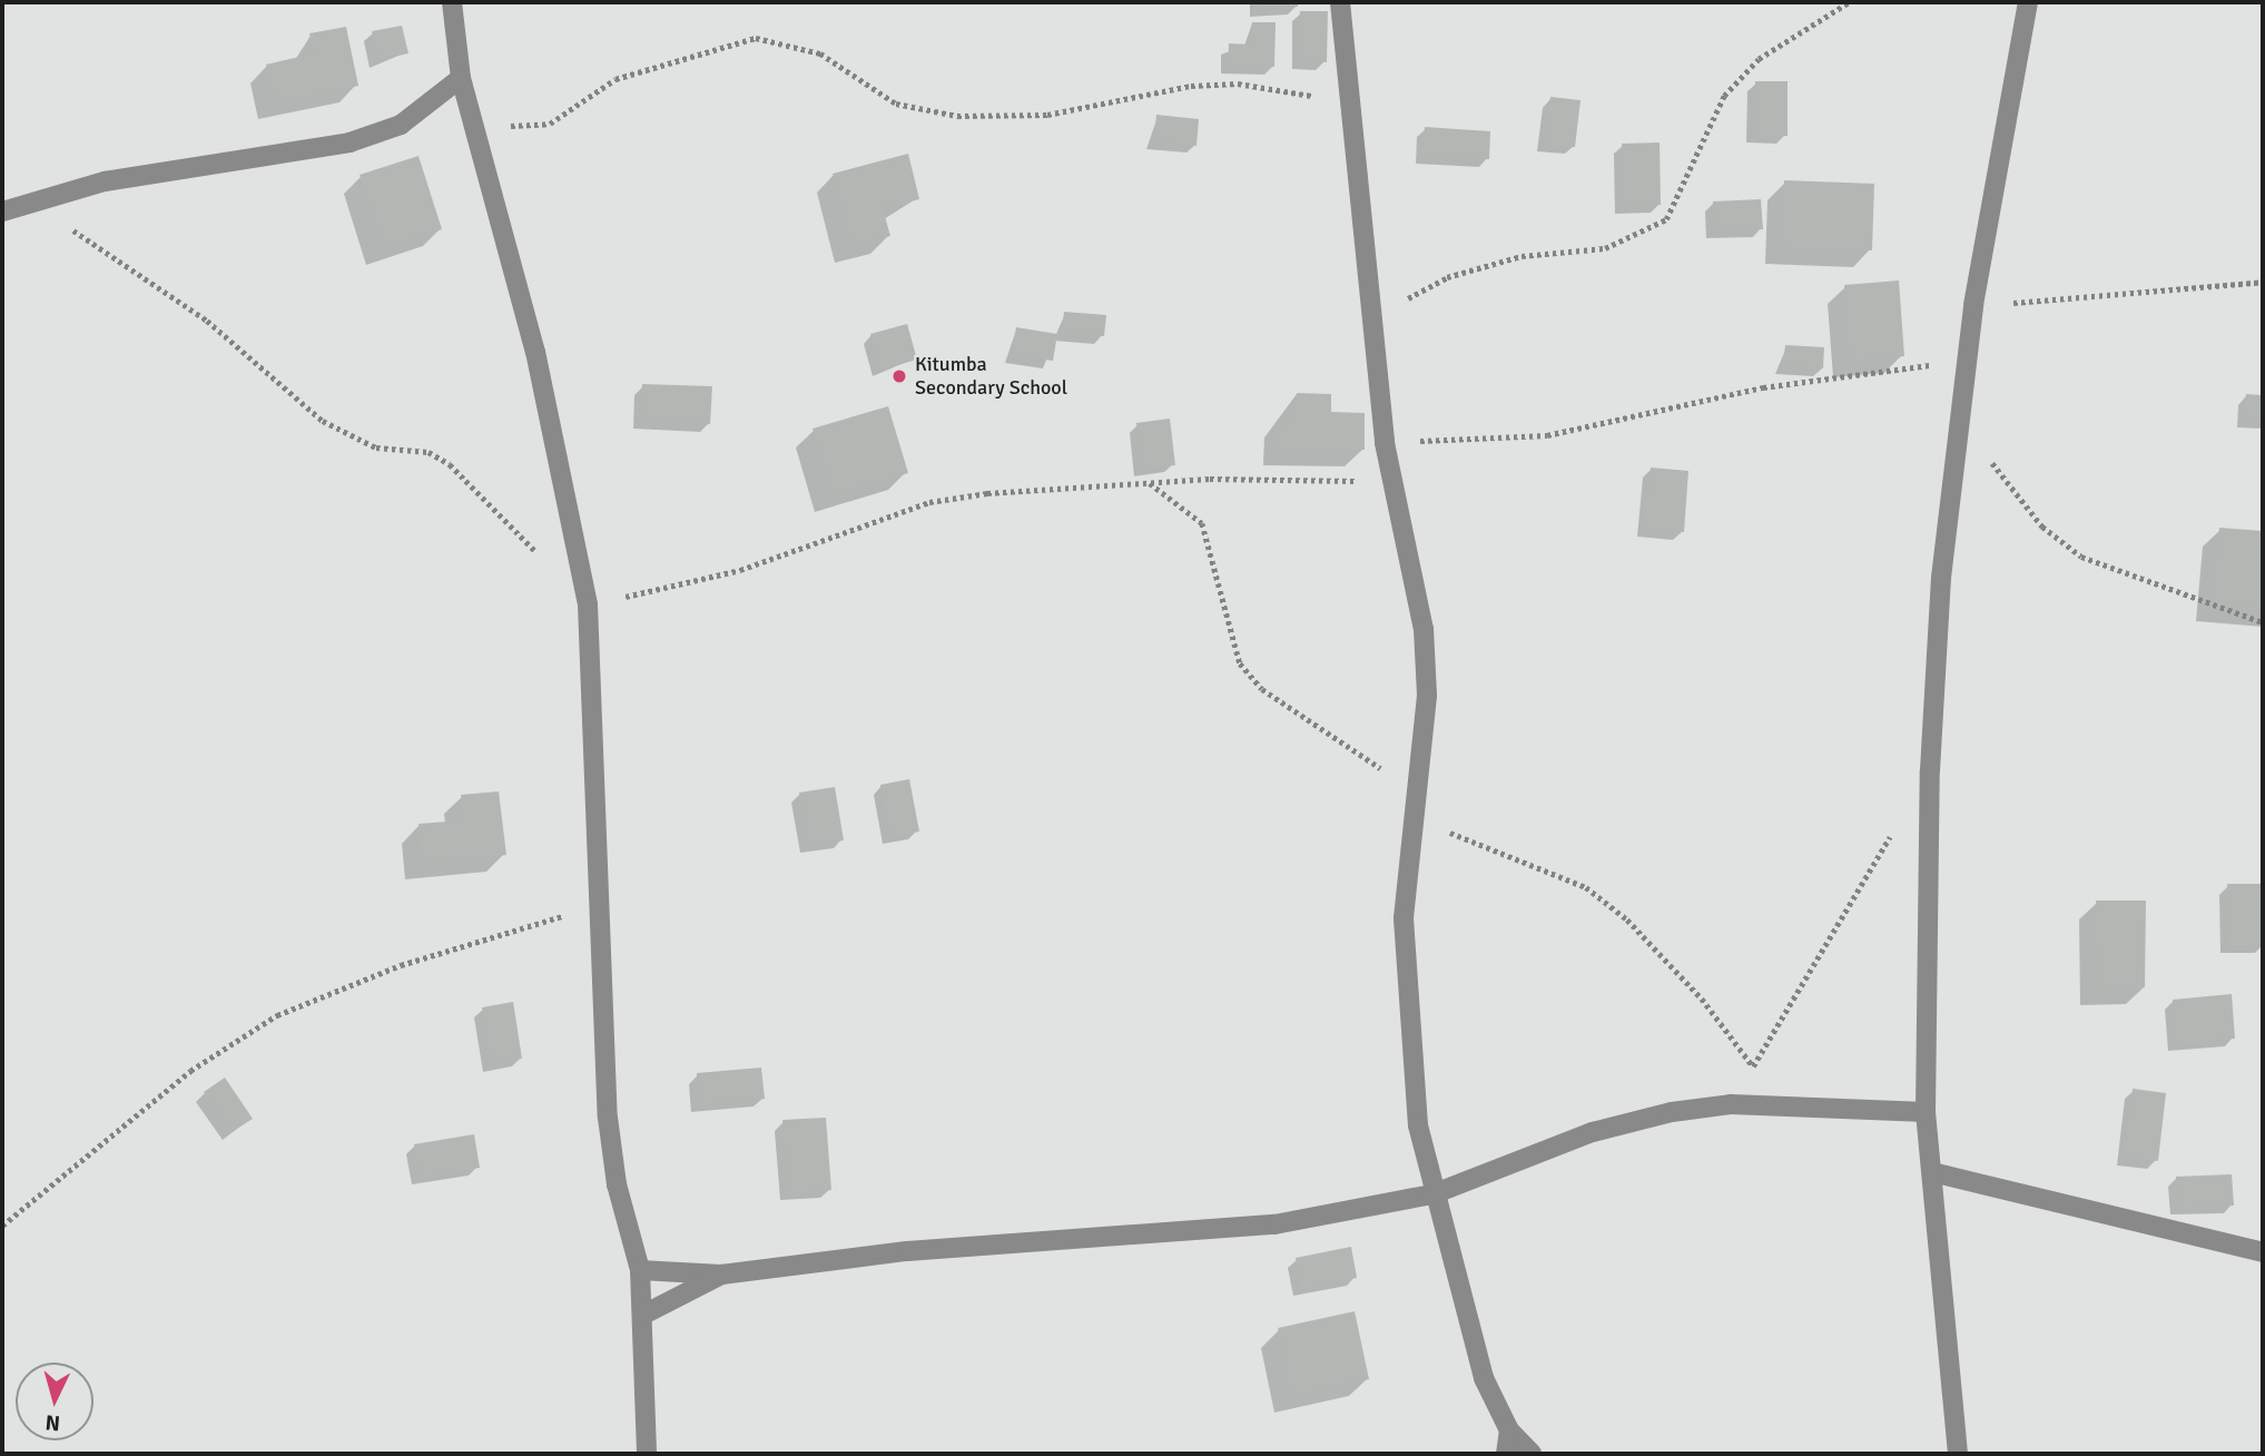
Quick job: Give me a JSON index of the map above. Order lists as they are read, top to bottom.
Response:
{
  "places": ["Kitumba Secondary School"],
  "north": "bottom"
}
